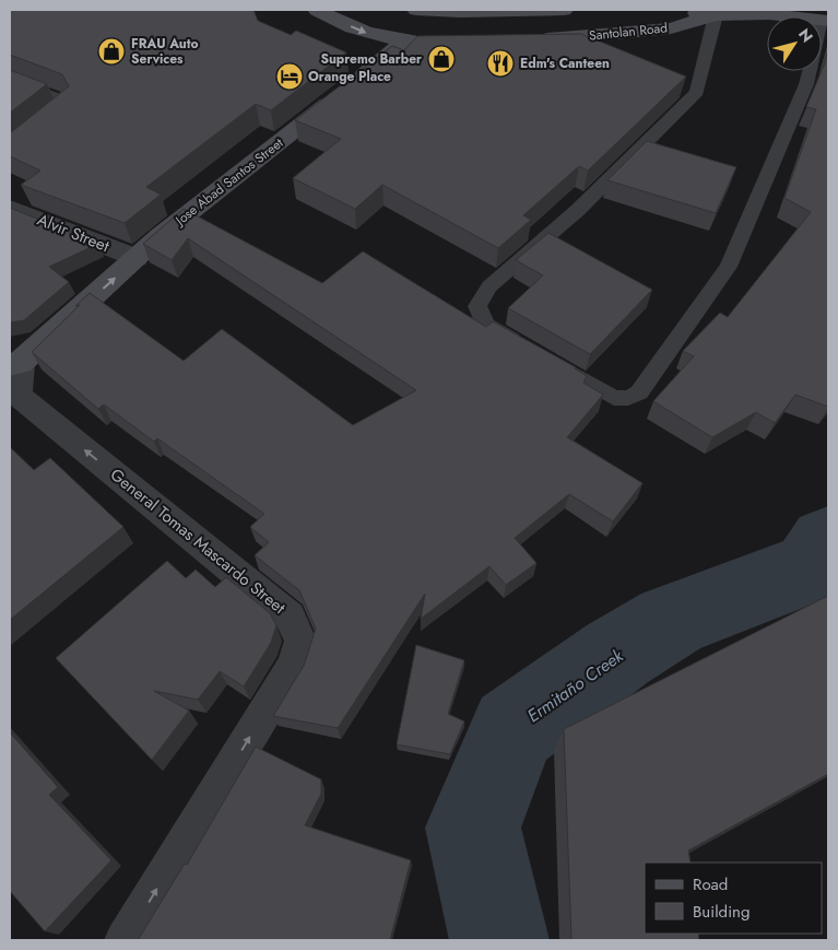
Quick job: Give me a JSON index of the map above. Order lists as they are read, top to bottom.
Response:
{
  "streets": {
    "main road": ["Santolan Road", "Jose Abad Santos Street"],
    "street": ["Alvir Street", "General Tomas Mascardo Street"]
  },
  "crossings": [
    ["Jose Abad Santos Street", "Alvir Street"],
    ["Jose Abad Santos Street", "General Tomas Mascardo Street"]
  ],
  "water": ["Ermitaño Creek"],
  "places": {
    "shop": ["FRAU Auto Services", "Supremo Barber"],
    "restaurant": ["Edm's Canteen"],
    "hotel": ["Orange Place"]
  },
  "legend": ["Road", "Building"],
  "north": "top right"
}
